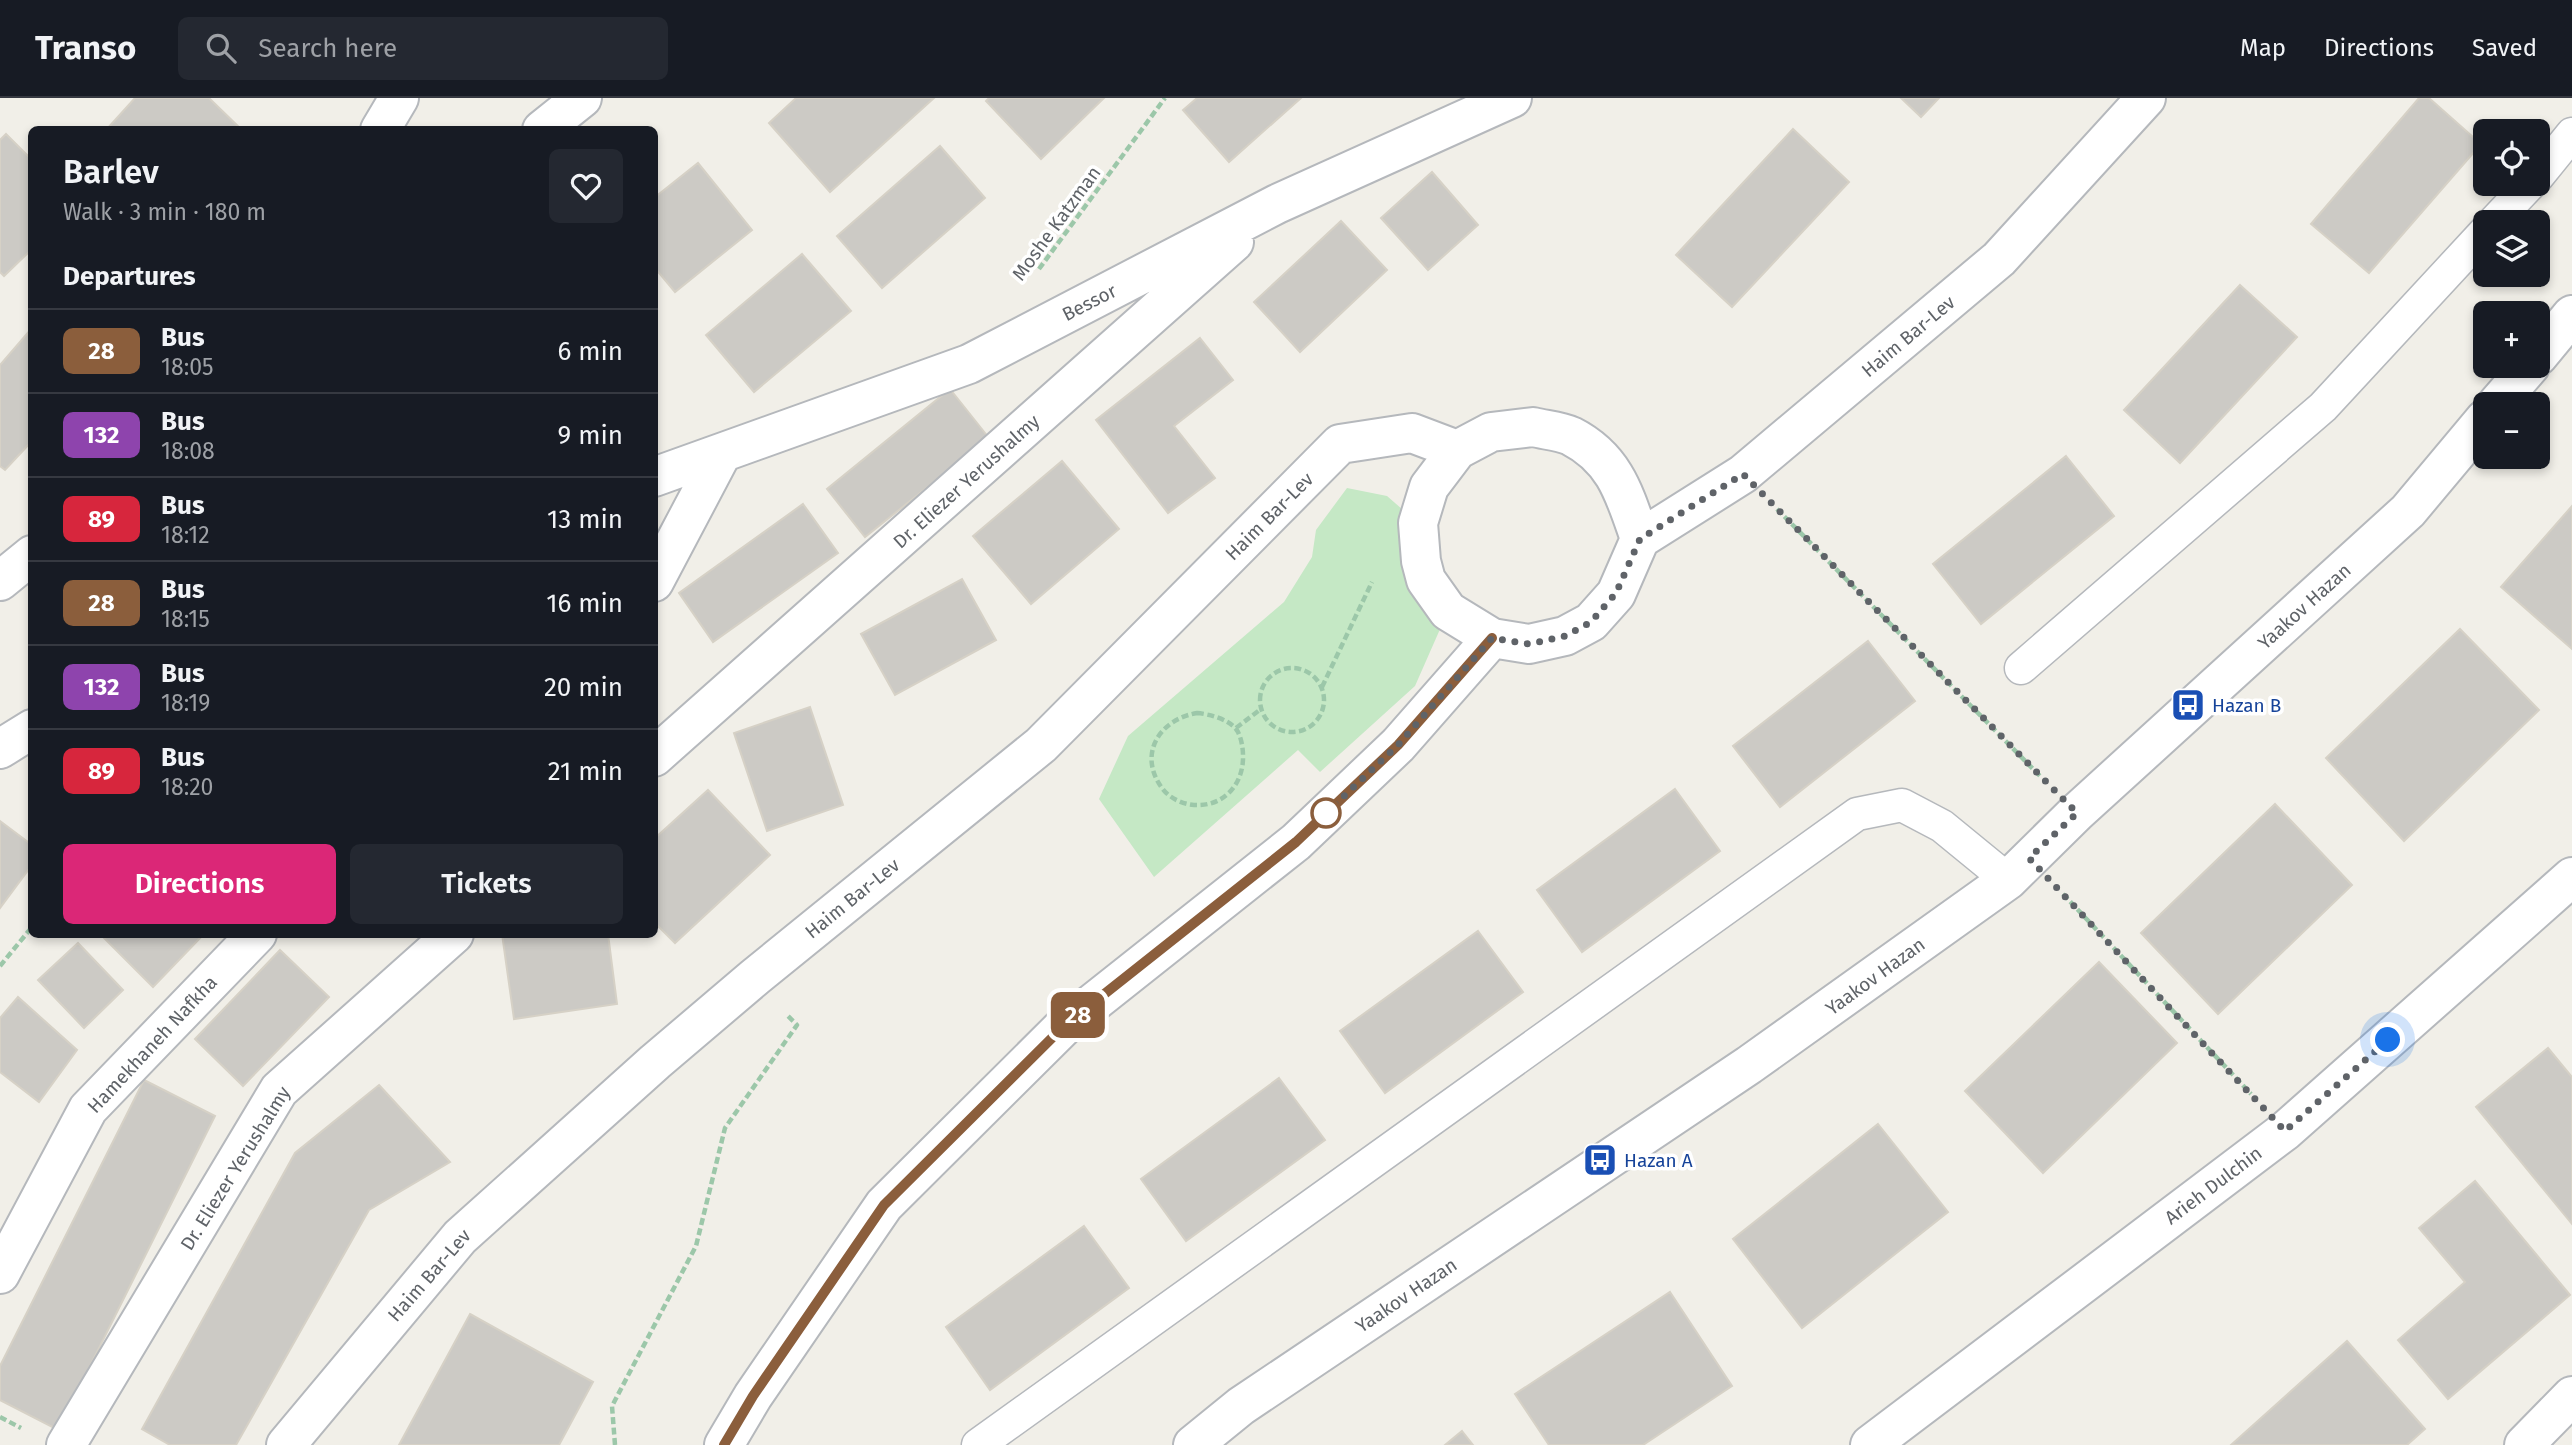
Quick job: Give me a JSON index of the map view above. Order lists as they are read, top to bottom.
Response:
{
  "streets": {
    "street": [
      "Bessor",
      "Haim Bar-Lev",
      "Dr. Eliezer Yerushalmy",
      "Yaakov Hazan",
      "Hamekhaneh Nafkha",
      "Arieh Dulchin"
    ],
    "path": ["Moshe Katzman"]
  },
  "crossings": [
    ["Bessor", "Dr. Eliezer Yerushalmy"]
  ],
  "places": {
    "bus stop": ["Hazan B", "Hazan A"]
  },
  "lines": ["bus line 28"],
  "page": {
    "header": "Transo",
    "search": "Search here",
    "nav": ["Map", "Directions", "Saved"],
    "on_map": "28",
    "map_buttons": ["+", "−"],
    "heading": [
      ["Barlev", "Walk · 3 min · 180 m"],
      "Departures"
    ],
    "list": [
      {
        "mark": "28",
        "name": "Bus",
        "note": "18:05",
        "value": "6 min"
      },
      {
        "mark": "132",
        "name": "Bus",
        "note": "18:08",
        "value": "9 min"
      },
      {
        "mark": "89",
        "name": "Bus",
        "note": "18:12",
        "value": "13 min"
      },
      {
        "mark": "28",
        "name": "Bus",
        "note": "18:15",
        "value": "16 min"
      },
      {
        "mark": "132",
        "name": "Bus",
        "note": "18:19",
        "value": "20 min"
      },
      {
        "mark": "89",
        "name": "Bus",
        "note": "18:20",
        "value": "21 min"
      }
    ],
    "buttons": ["Directions", "Tickets"]
  }
}
